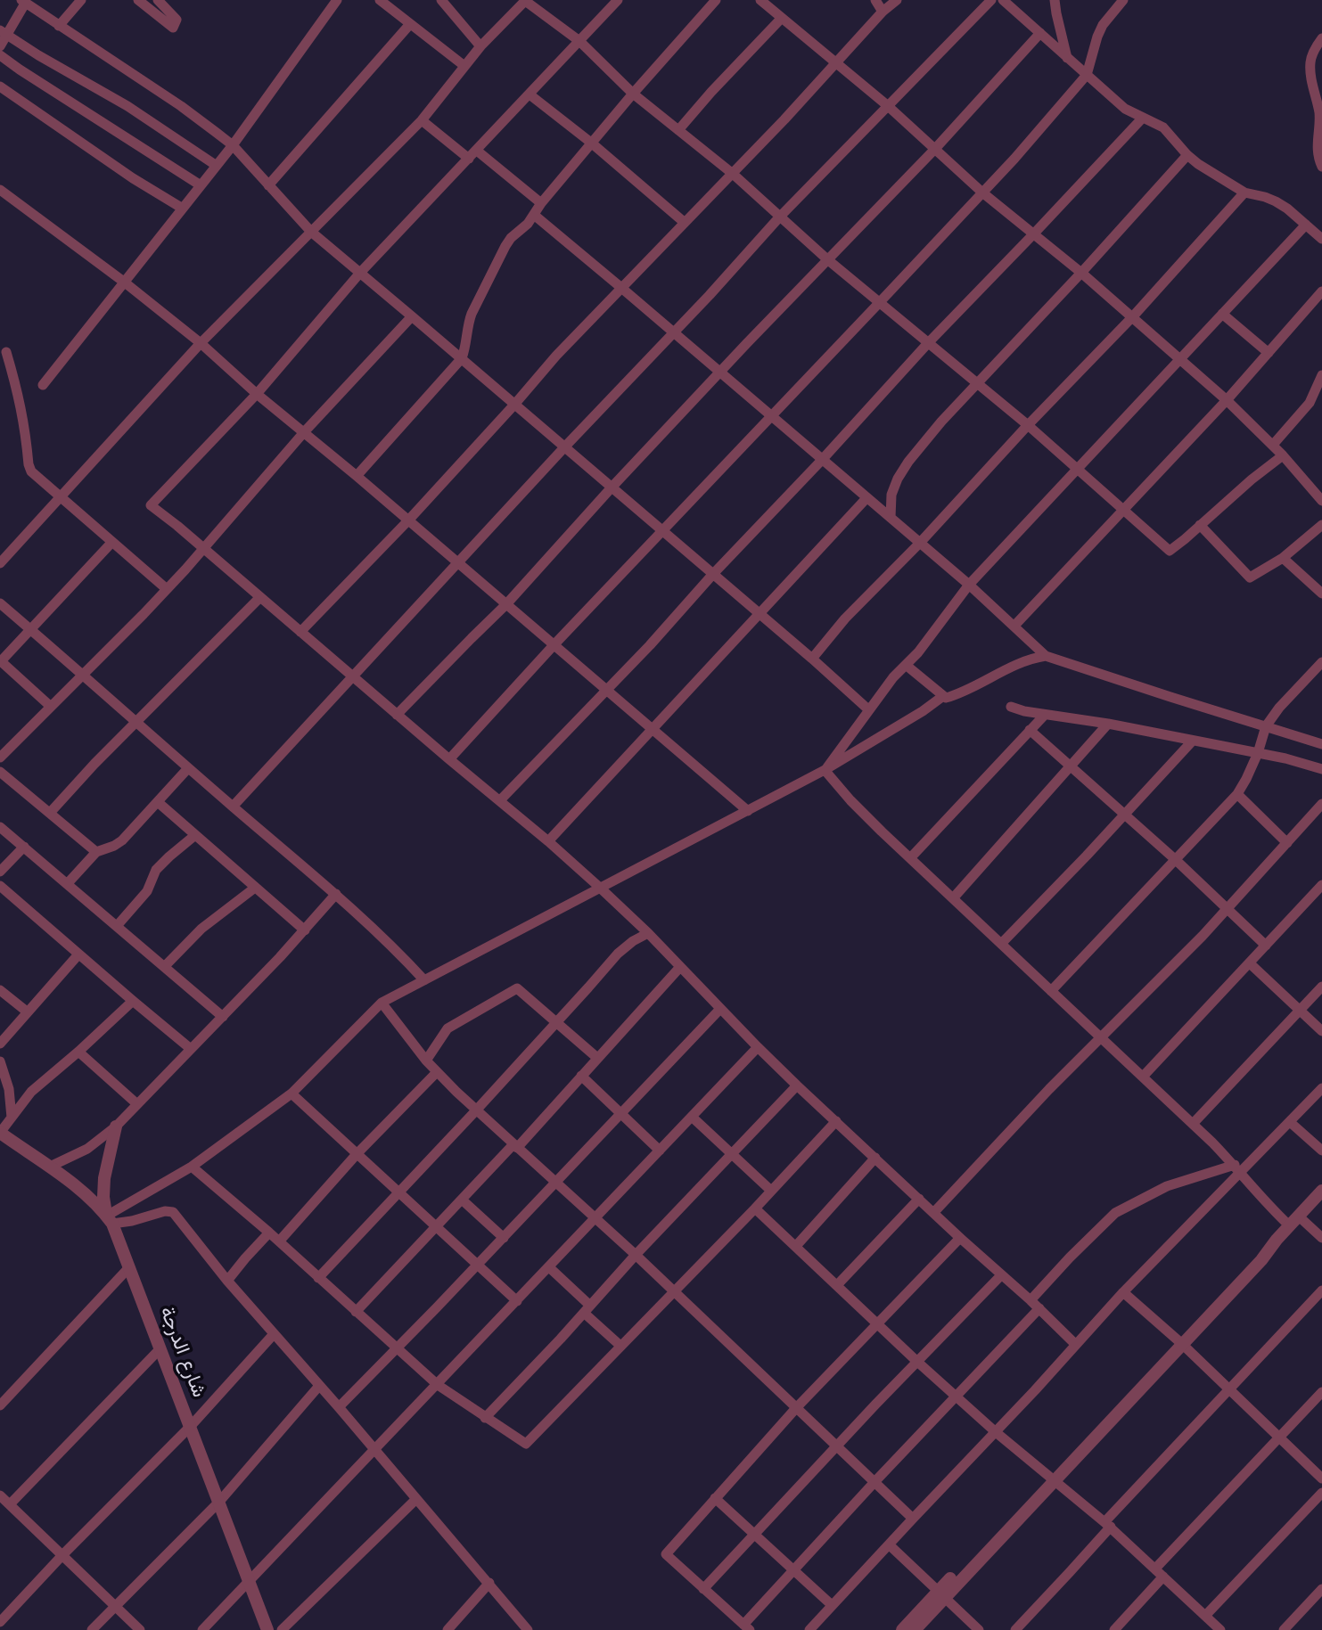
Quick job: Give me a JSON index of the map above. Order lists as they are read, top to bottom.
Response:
{
  "streets": {
    "street": ["شارع الدرجة"]
  }
}
